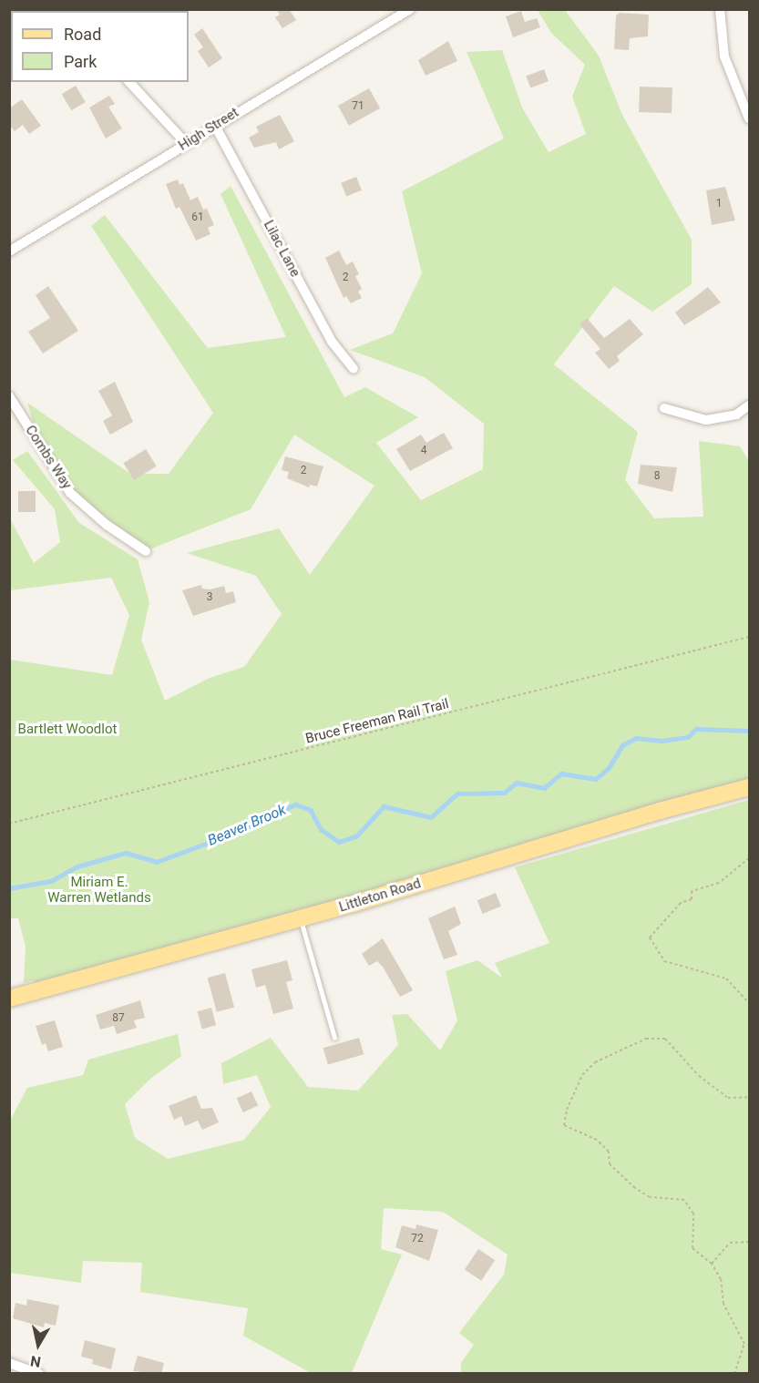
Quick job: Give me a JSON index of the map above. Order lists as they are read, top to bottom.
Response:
{
  "streets": {
    "main road": ["Littleton Road"],
    "street": ["High Street", "Lilac Lane", "Combs Way"],
    "path": ["Bruce Freeman Rail Trail"]
  },
  "crossings": [
    ["High Street", "Lilac Lane"]
  ],
  "water": ["Beaver Brook"],
  "parks": ["Bartlett Woodlot", "Miriam E. Warren Wetlands"],
  "house_numbers": [
    "71",
    "1",
    "61",
    "2",
    "4",
    "2",
    "8",
    "3",
    "87",
    "72"
  ],
  "legend": ["Road", "Park"],
  "north": "bottom"
}
